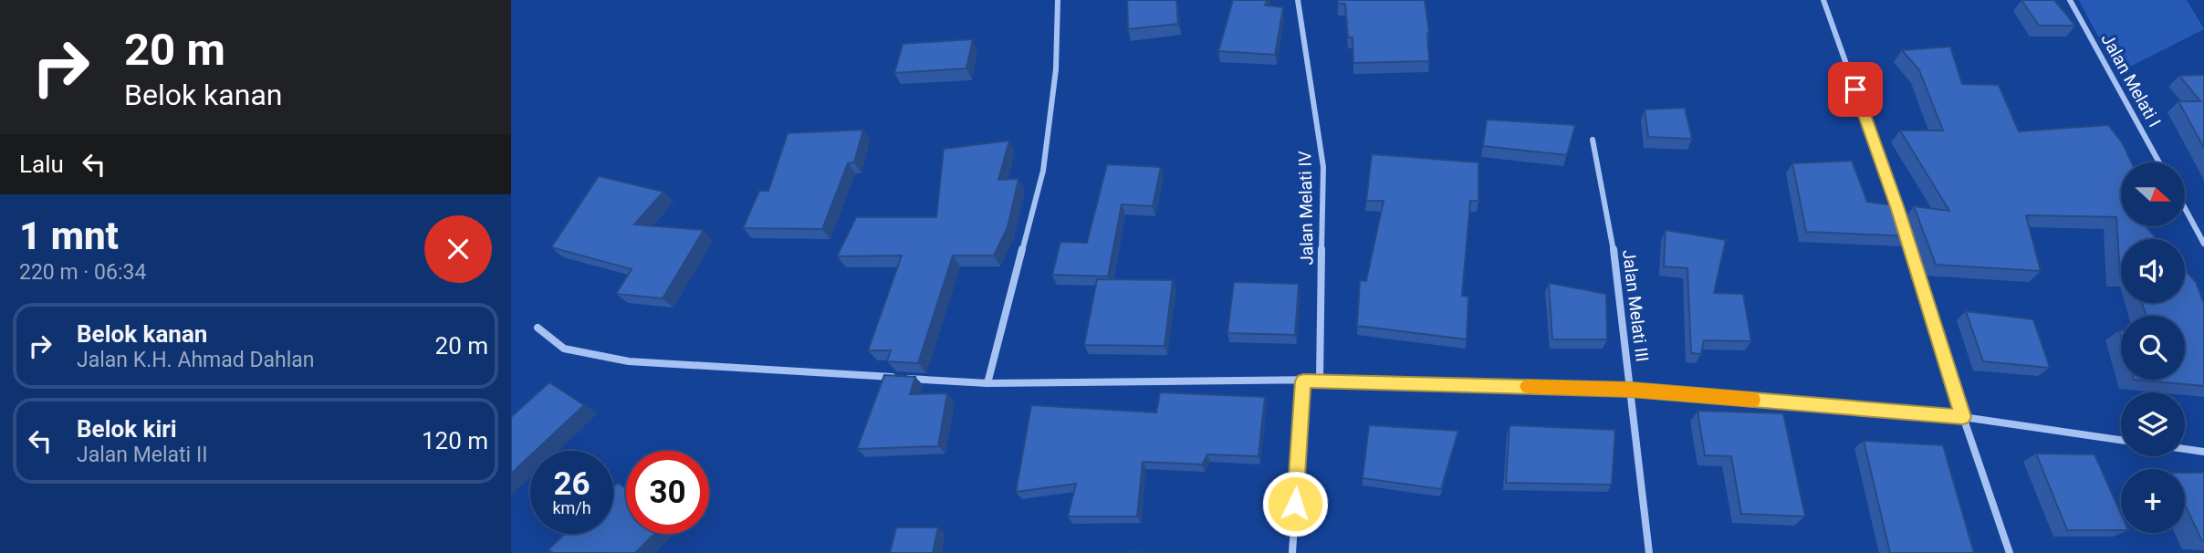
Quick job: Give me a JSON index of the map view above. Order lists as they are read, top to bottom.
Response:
{
  "streets": {
    "street": ["Jalan Melati I", "Jalan Melati IV", "Jalan Melati III"]
  },
  "north": "right",
  "page": {
    "turn": ["20 m", "Belok kanan"],
    "then": "Lalu",
    "map_buttons": "+",
    "heading": ["1 mnt", "220 m · 06:34"],
    "list": [
      {
        "name": "Belok kanan",
        "note": "Jalan K.H. Ahmad Dahlan",
        "value": "20 m"
      },
      {
        "name": "Belok kiri",
        "note": "Jalan Melati II",
        "value": "120 m"
      }
    ],
    "speed": "26 km/h",
    "limit": "30"
  }
}
